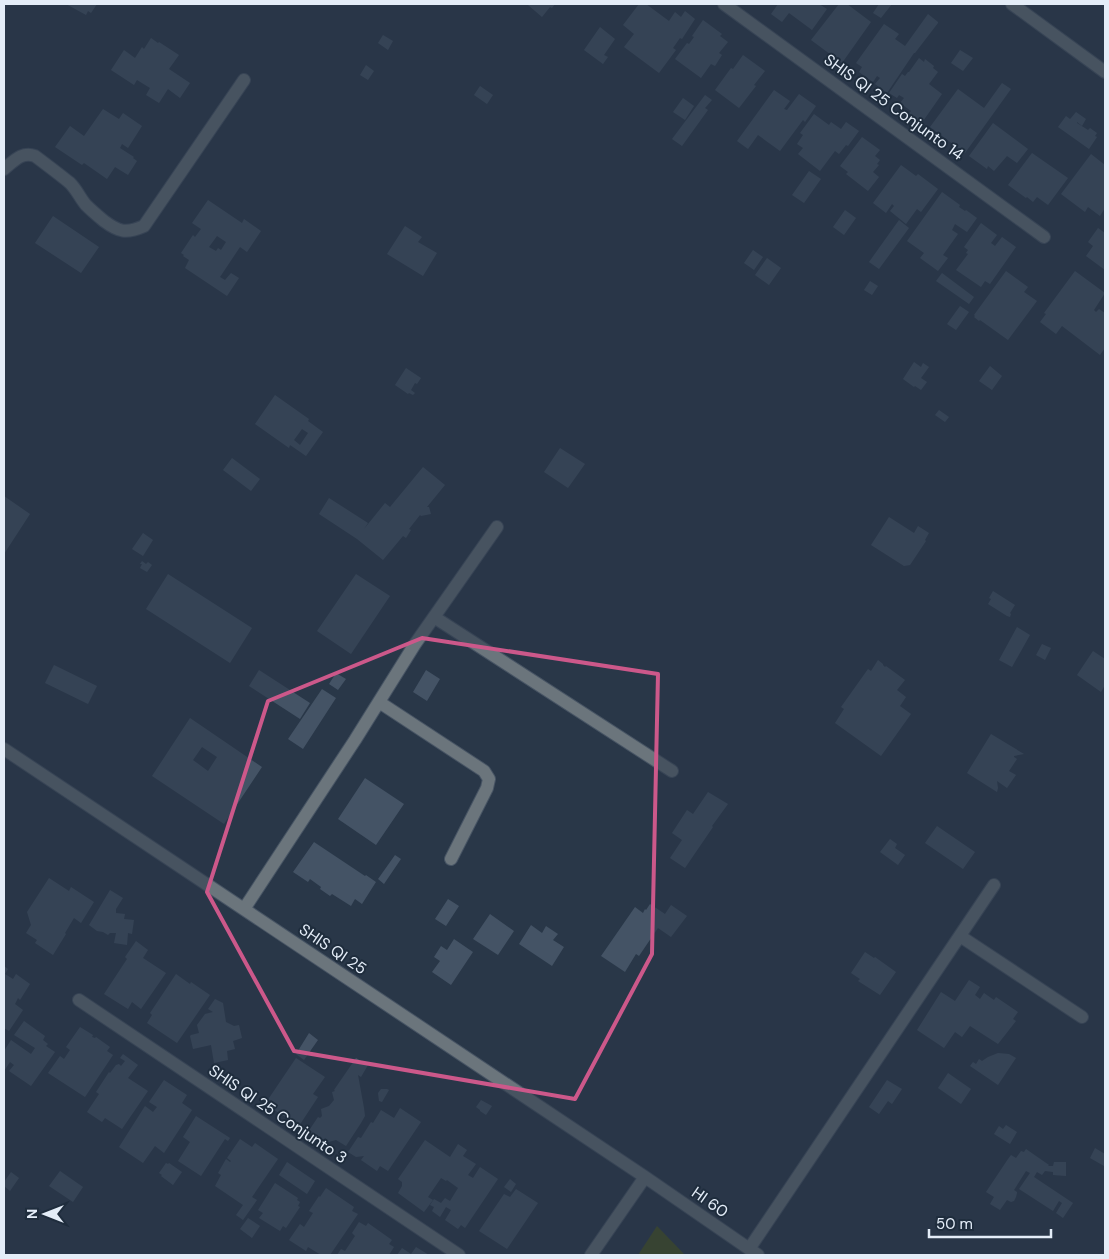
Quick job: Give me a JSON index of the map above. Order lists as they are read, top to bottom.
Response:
{
  "streets": {
    "street": [
      "SHIS QI 25 Conjunto 14",
      "SHIS QI 25",
      "SHIS QI 25 Conjunto 3",
      "HI 60"
    ]
  },
  "crossings": [
    ["SHIS QI 25", "HI 60"]
  ],
  "scale_bar": "50 m",
  "north": "left"
}
